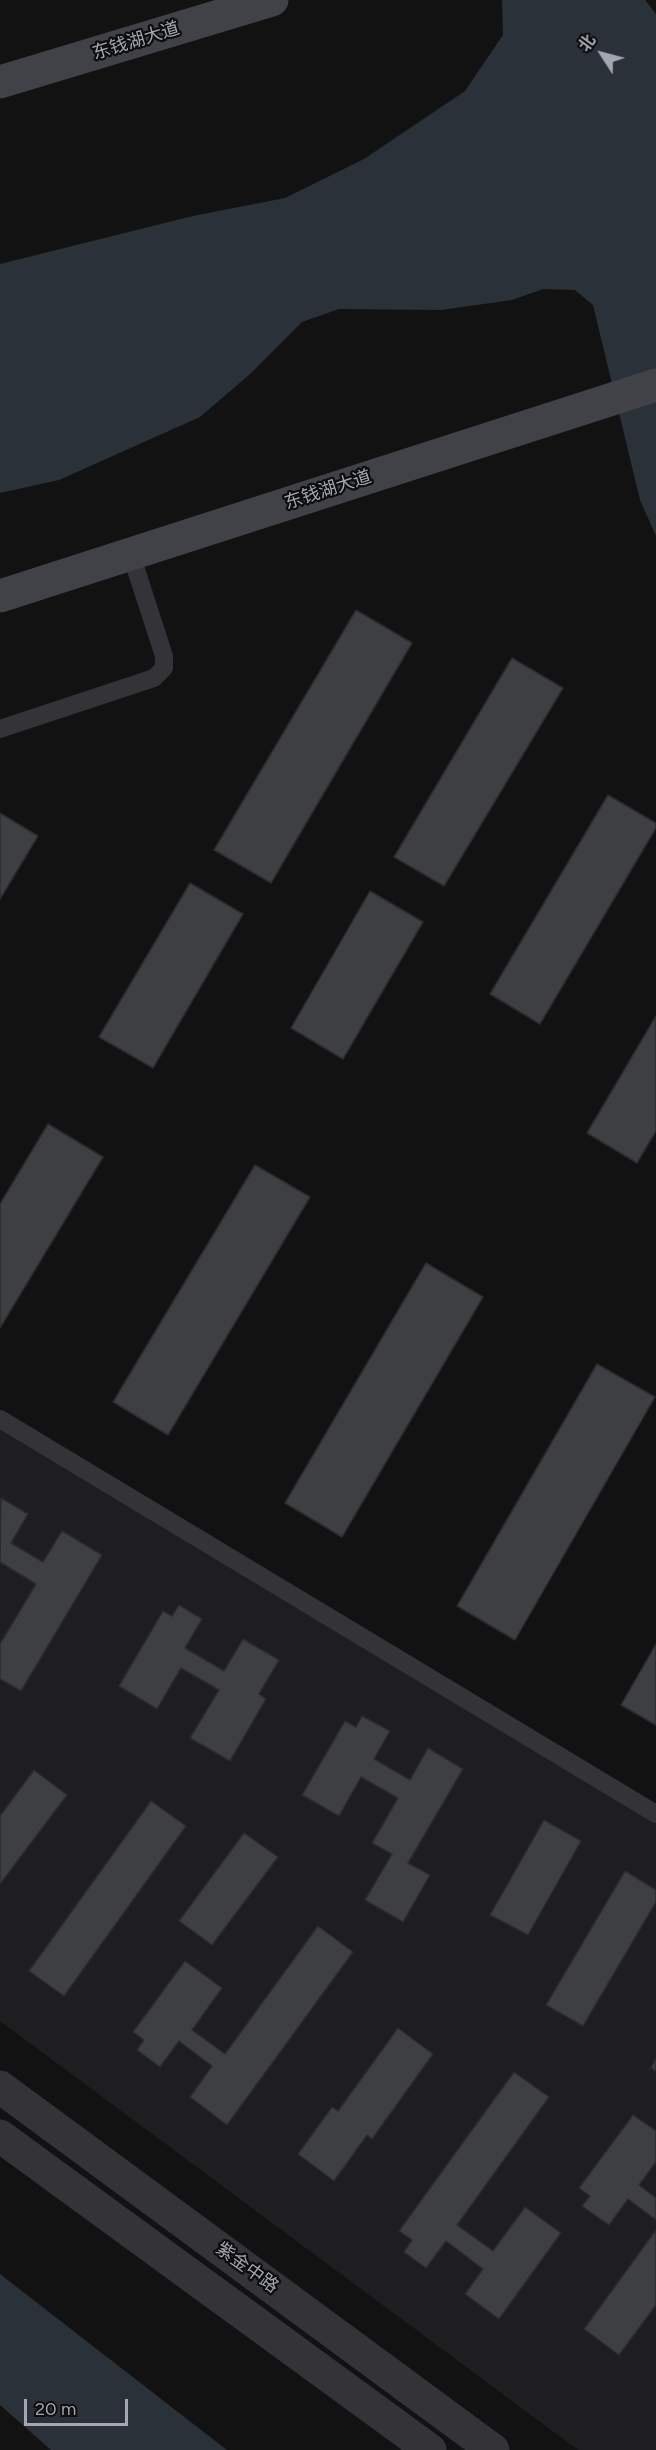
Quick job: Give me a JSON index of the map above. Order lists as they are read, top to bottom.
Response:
{
  "streets": {
    "main road": ["东钱湖大道"],
    "street": ["紫金中路"]
  },
  "scale_bar": "20 m",
  "north": "top left"
}
